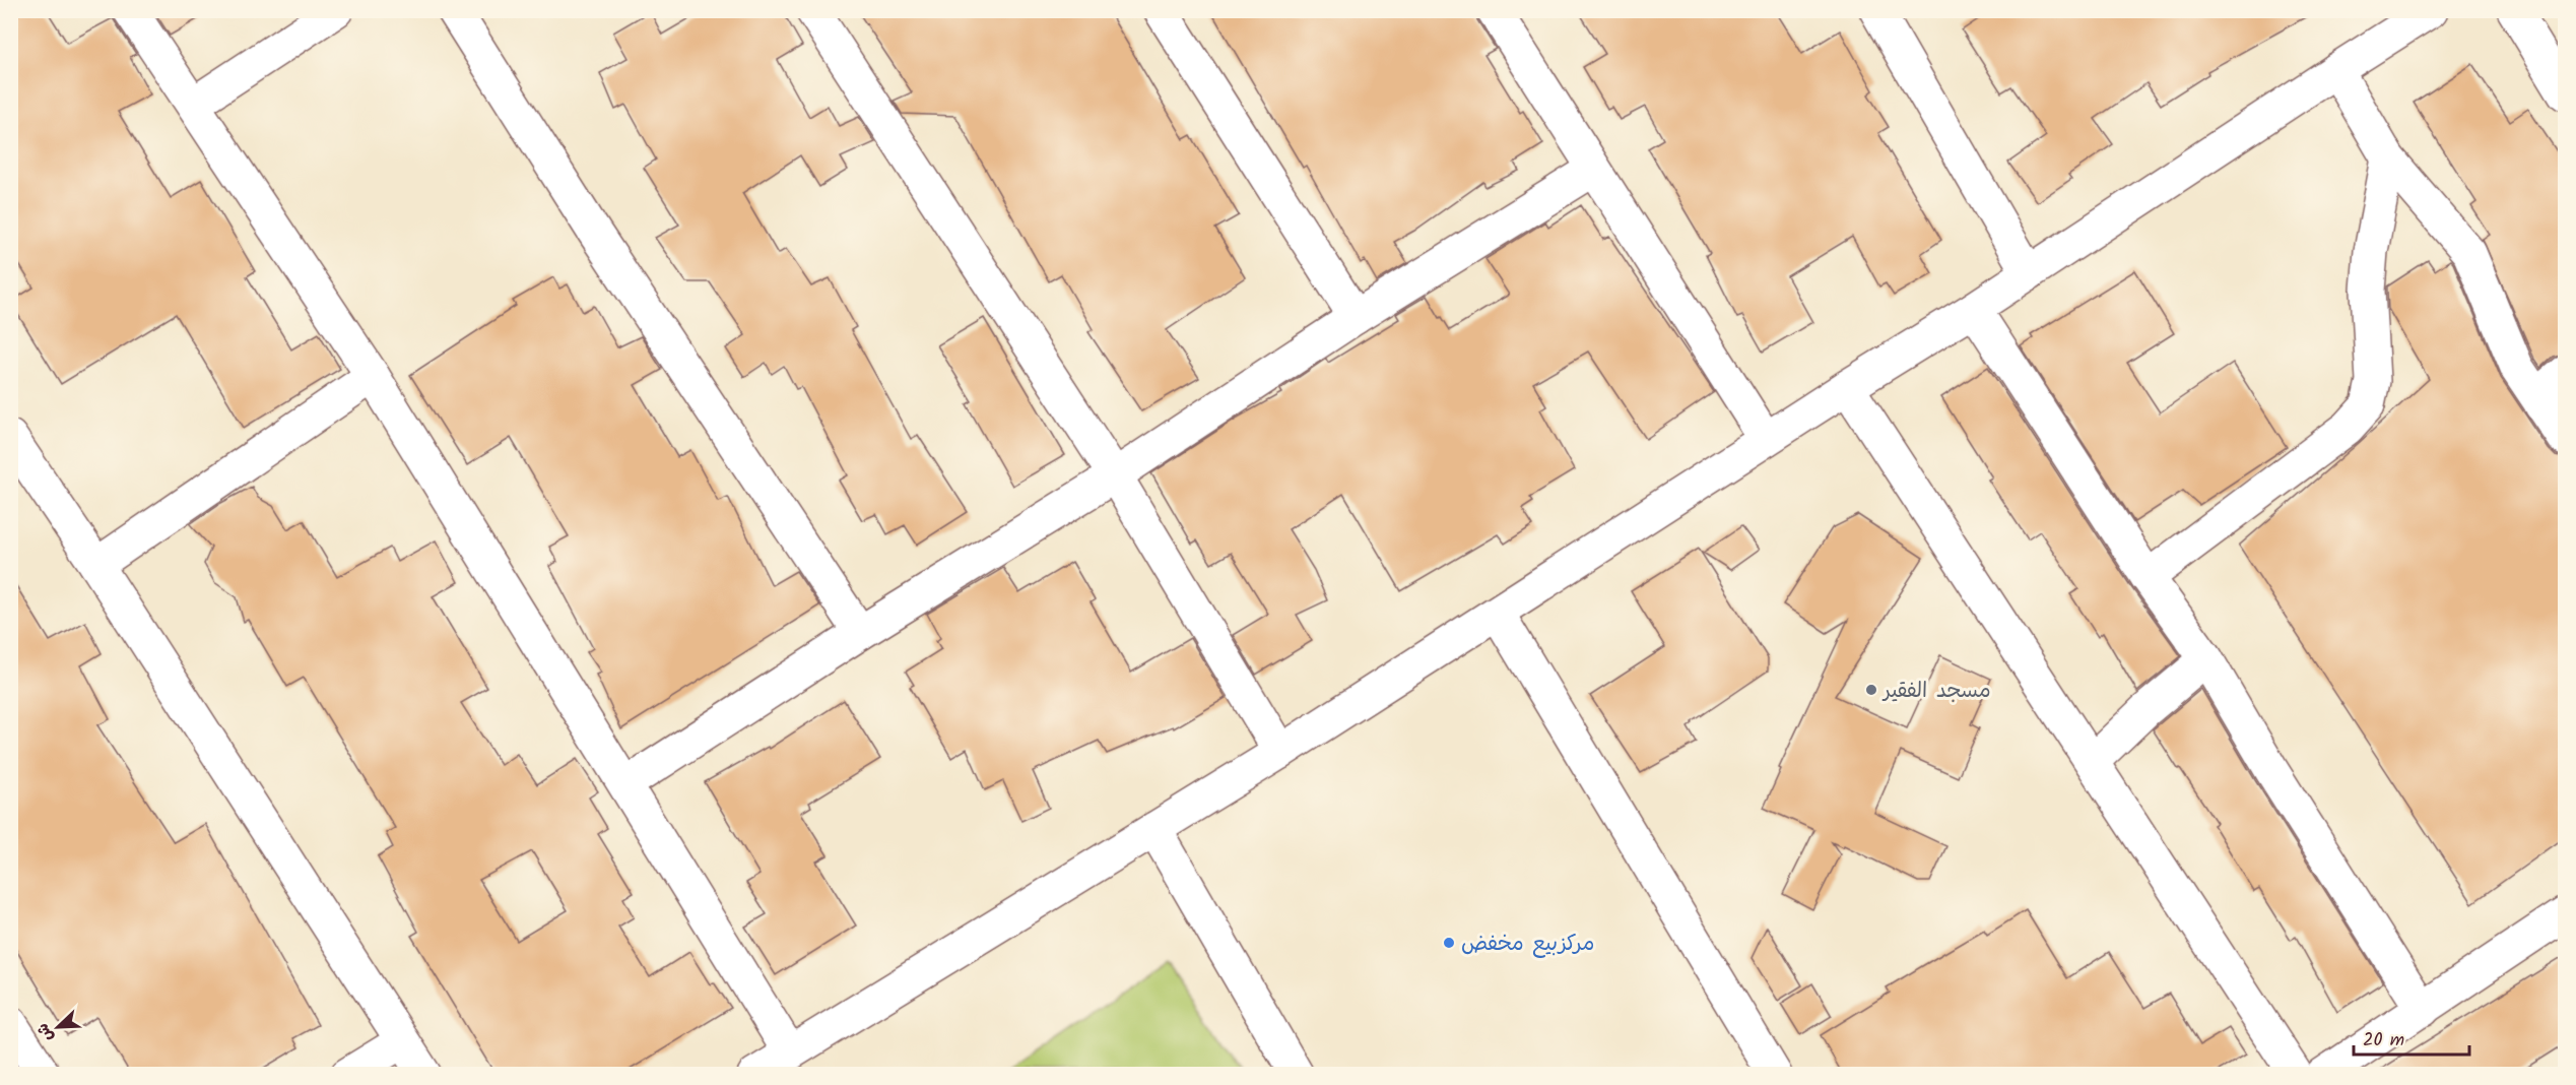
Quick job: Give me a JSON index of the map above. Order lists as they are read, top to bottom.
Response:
{
  "places": ["مسجد الفقير", "مركزبيع مخفض"],
  "scale_bar": "20 m",
  "north": "bottom left"
}
